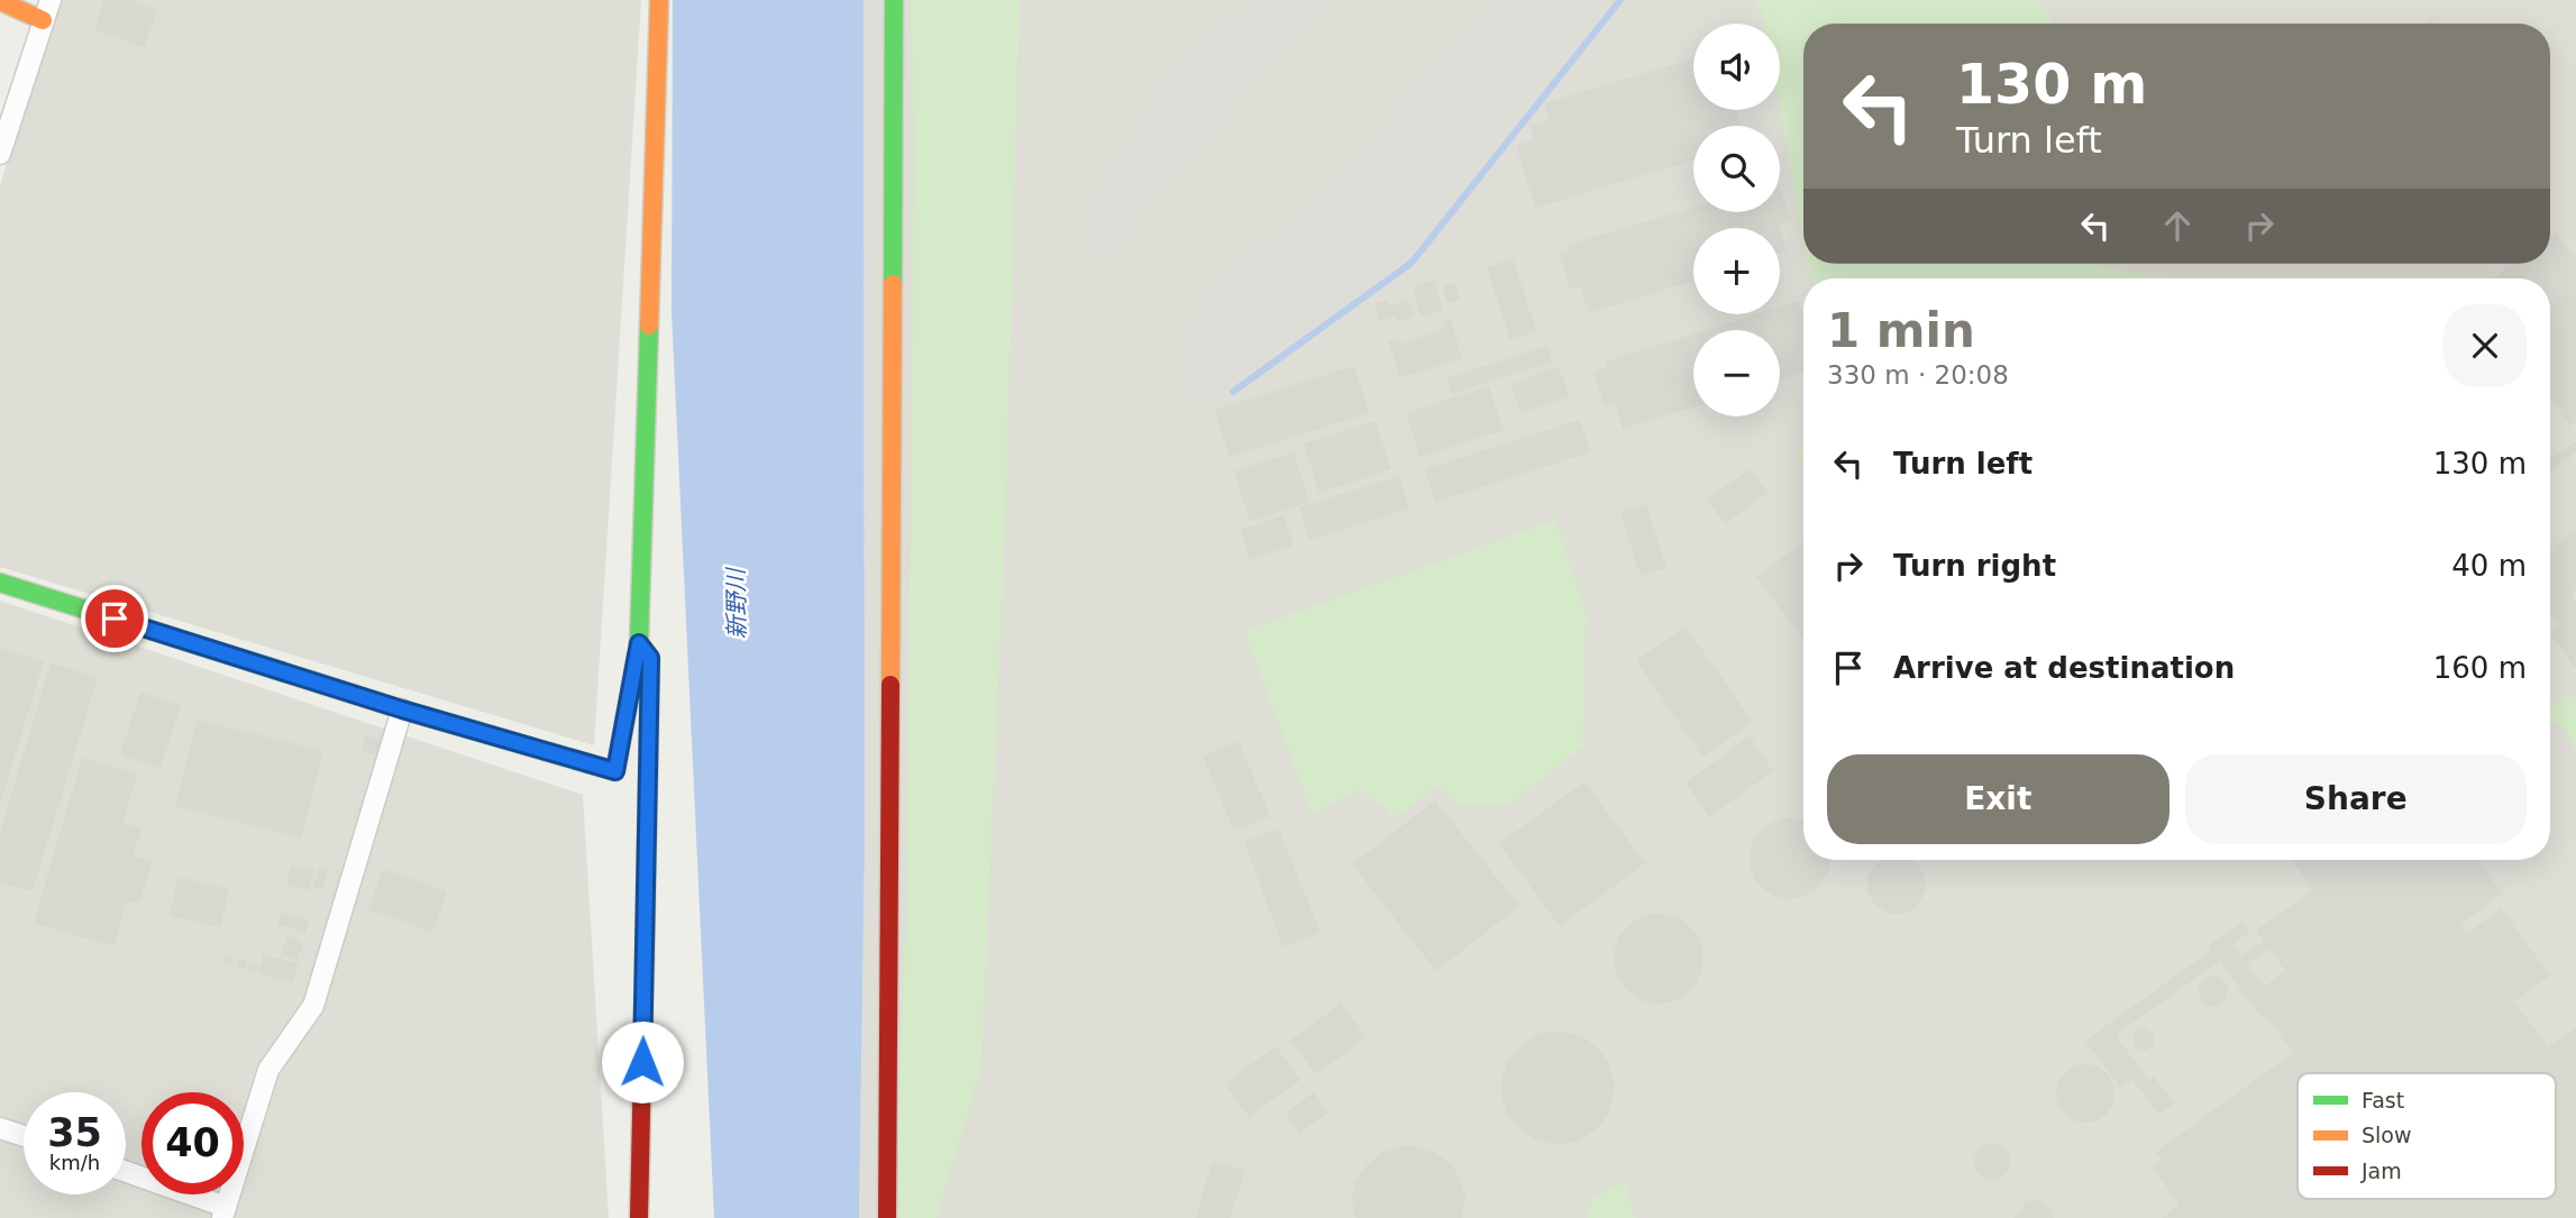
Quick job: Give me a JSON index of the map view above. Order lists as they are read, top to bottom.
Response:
{
  "water": ["新野川"],
  "legend": ["Fast", "Slow", "Jam"],
  "page": {
    "map_buttons": ["+", "−"],
    "turn": ["130 m", "Turn left"],
    "heading": ["1 min", "330 m · 20:08"],
    "list": [
      {
        "name": "Turn left",
        "value": "130 m"
      },
      {
        "name": "Turn right",
        "value": "40 m"
      },
      {
        "name": "Arrive at destination",
        "value": "160 m"
      }
    ],
    "buttons": ["Exit", "Share"],
    "speed": "35 km/h",
    "limit": "40"
  }
}
